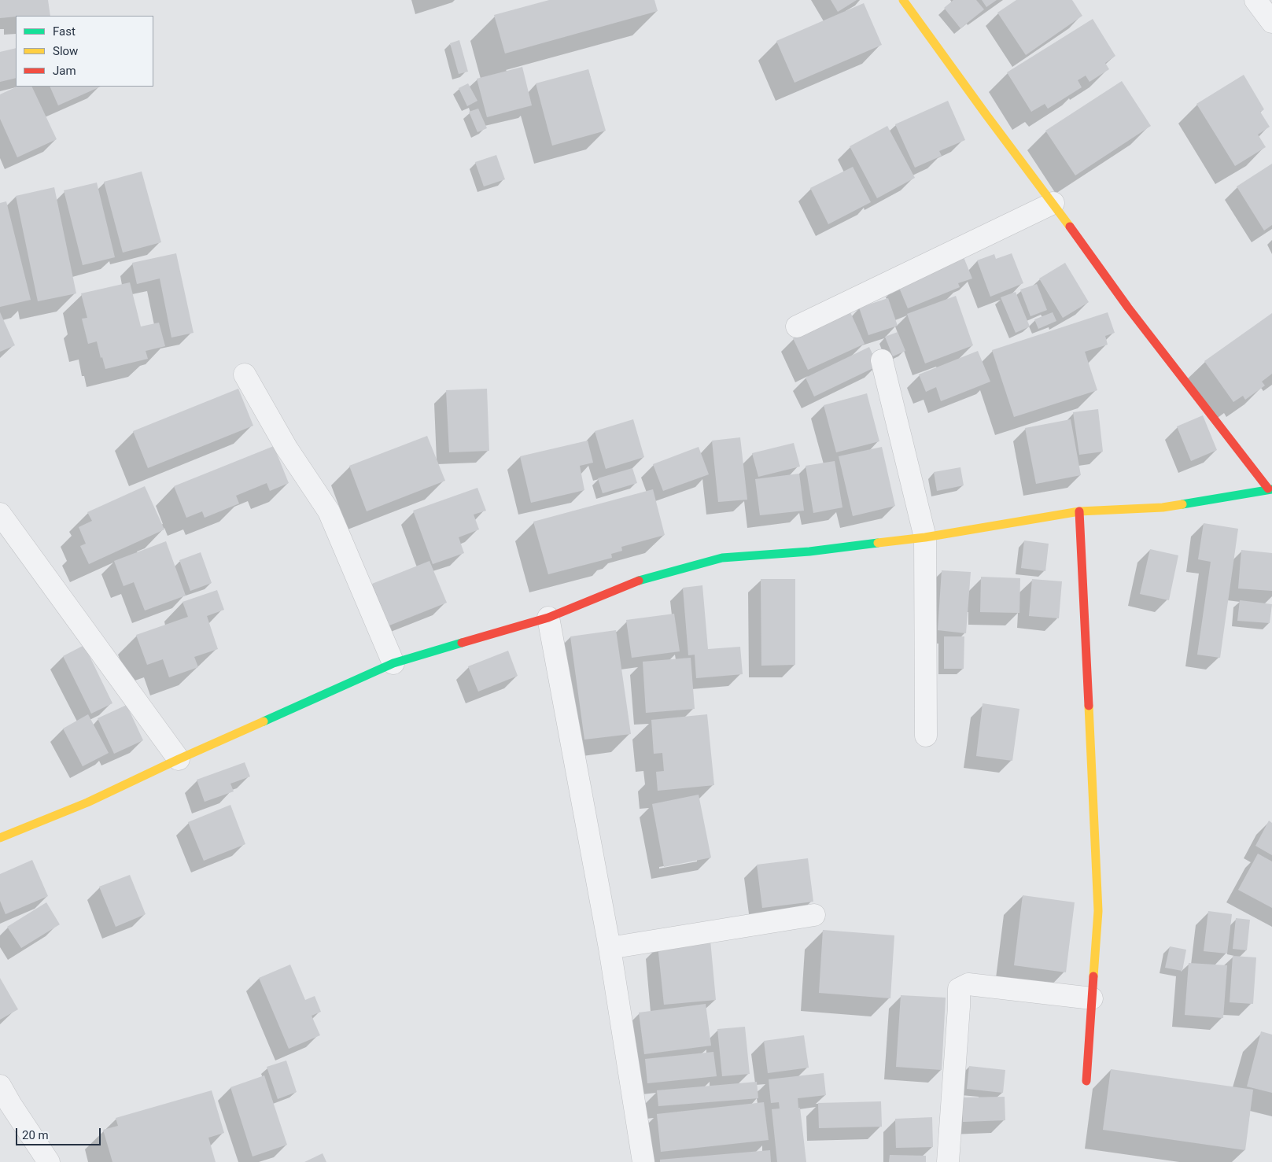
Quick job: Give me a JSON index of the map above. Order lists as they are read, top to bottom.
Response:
{
  "legend": ["Fast", "Slow", "Jam"],
  "scale_bar": "20 m"
}
